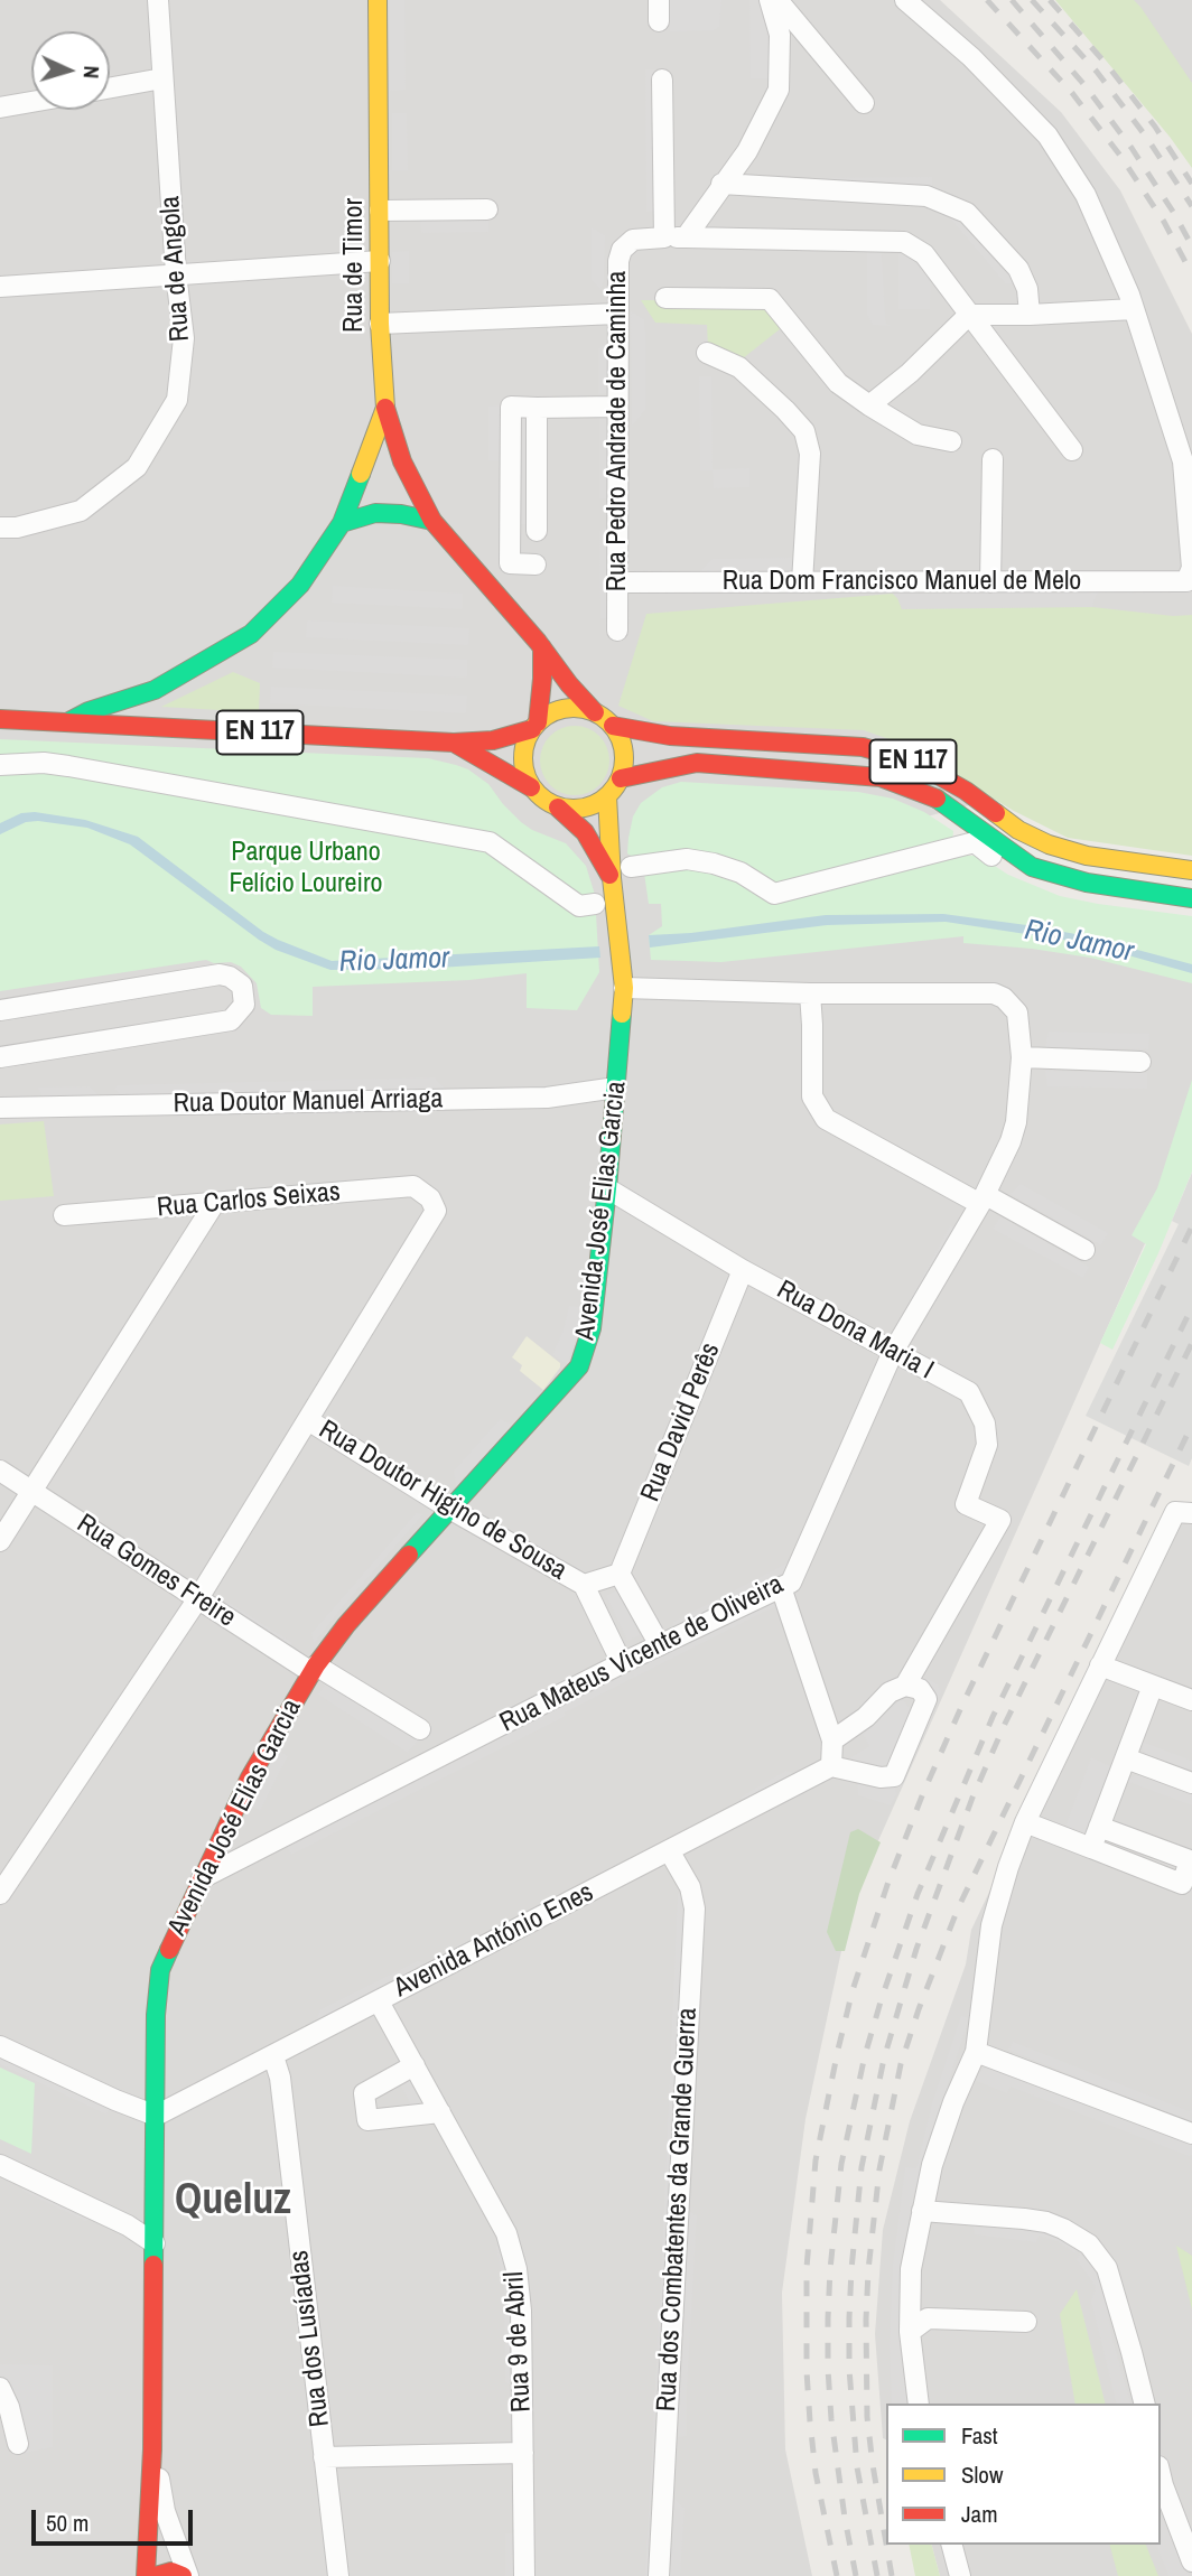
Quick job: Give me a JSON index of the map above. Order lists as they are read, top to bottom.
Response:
{
  "streets": {
    "street": [
      "Rua de Timor",
      "Rua de Angola",
      "Rua Pedro Andrade de Caminha",
      "Rua Dom Francisco Manuel de Melo",
      "EN 117",
      "Rua Doutor Manuel Arriaga",
      "Rua Carlos Seixas",
      "Avenida José Elias Garcia",
      "Rua Dona Maria I",
      "Rua David Perês",
      "Rua Doutor Higino de Sousa",
      "Rua Gomes Freire",
      "Rua Mateus Vicente de Oliveira",
      "Avenida António Enes",
      "Rua dos Combatentes da Grande Guerra",
      "Rua dos Lusíadas",
      "Rua 9 de Abril"
    ]
  },
  "crossings": [
    ["Rua de Timor", "EN 117"],
    ["Rua Pedro Andrade de Caminha", "Rua Dom Francisco Manuel de Melo"],
    ["EN 117", "Avenida José Elias Garcia"],
    ["Rua Doutor Manuel Arriaga", "Avenida José Elias Garcia"],
    ["Rua Carlos Seixas", "Rua Doutor Higino de Sousa"],
    ["Avenida José Elias Garcia", "Rua Dona Maria I"],
    ["Avenida José Elias Garcia", "Rua Doutor Higino de Sousa"],
    ["Avenida José Elias Garcia", "Rua Gomes Freire"],
    ["Avenida José Elias Garcia", "Rua Mateus Vicente de Oliveira"],
    ["Avenida José Elias Garcia", "Avenida António Enes"],
    ["Rua Dona Maria I", "Rua David Perês"],
    ["Rua Dona Maria I", "Rua Mateus Vicente de Oliveira"],
    ["Rua Doutor Higino de Sousa", "Rua Mateus Vicente de Oliveira"],
    ["Avenida António Enes", "Rua dos Combatentes da Grande Guerra"],
    ["Avenida António Enes", "Rua dos Lusíadas"],
    ["Avenida António Enes", "Rua 9 de Abril"]
  ],
  "districts": ["Queluz"],
  "water": ["Rio Jamor"],
  "parks": ["Parque Urbano Felício Loureiro"],
  "legend": ["Fast", "Slow", "Jam"],
  "scale_bar": "50 m",
  "north": "right"
}
